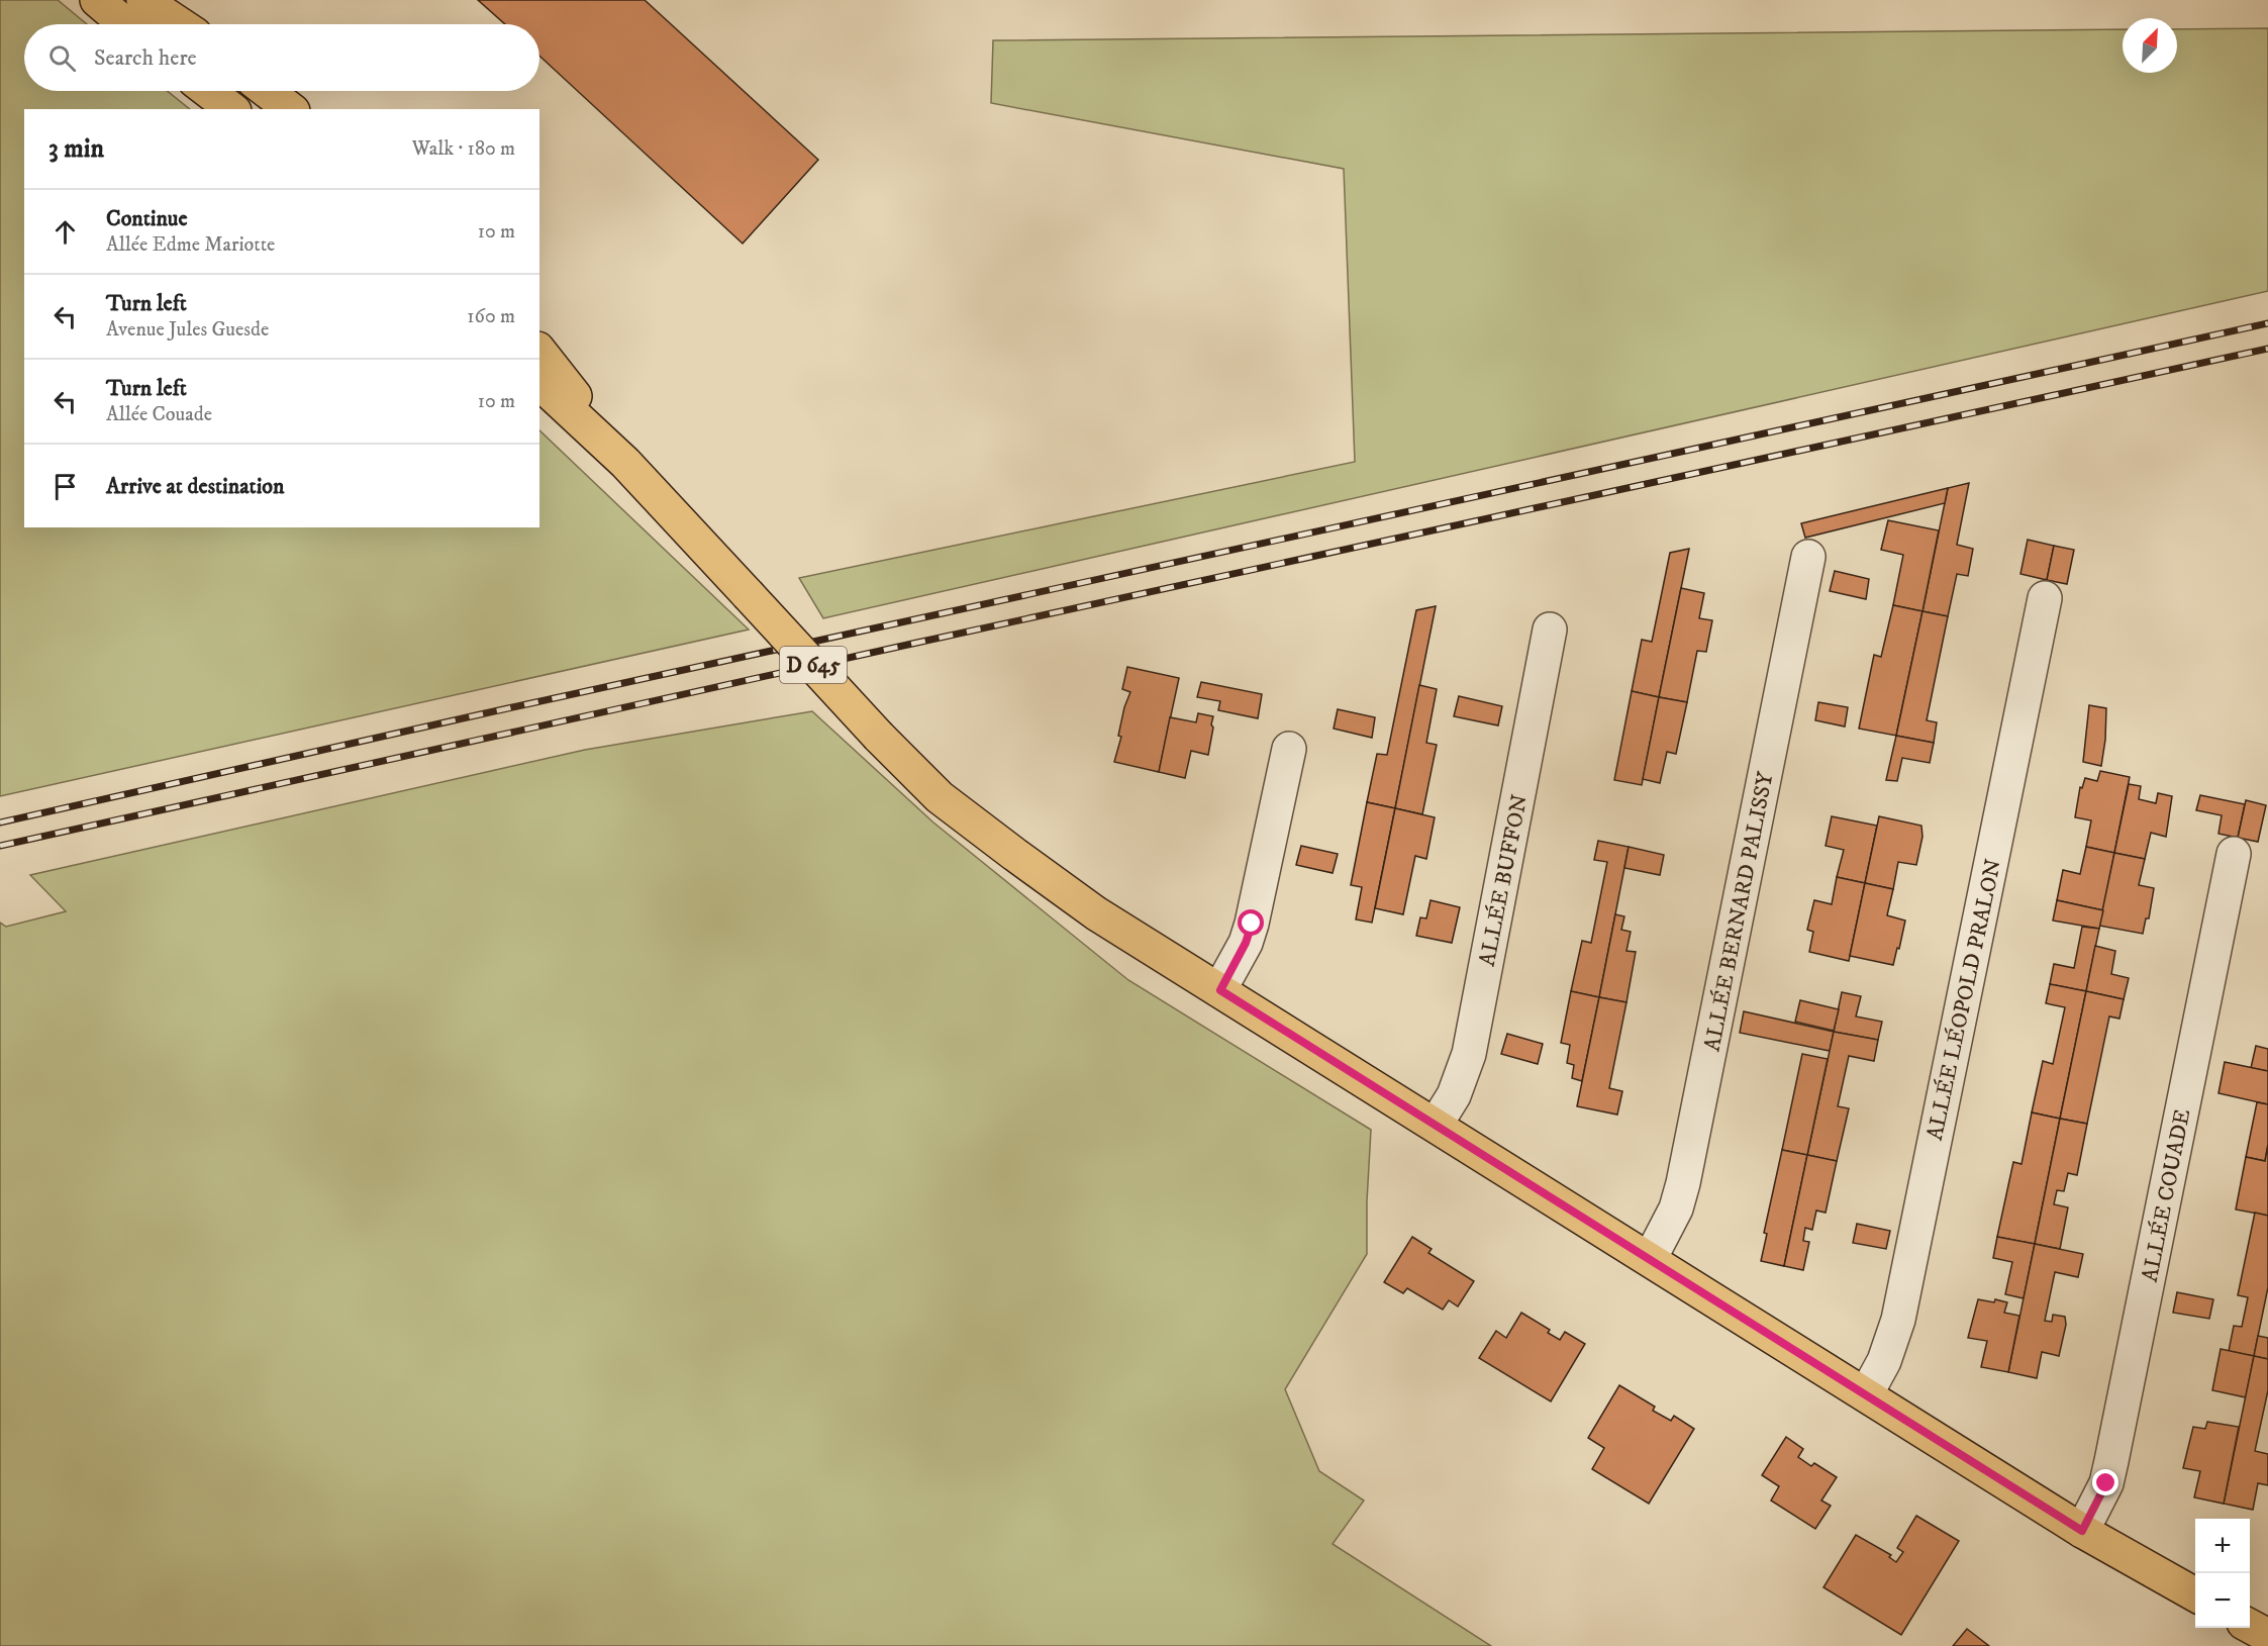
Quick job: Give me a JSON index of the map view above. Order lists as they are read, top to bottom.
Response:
{
  "streets": {
    "main road": ["D 645"],
    "street": [
      "ALLÉE BUFFON",
      "ALLÉE BERNARD PALISSY",
      "ALLÉE LÉOPOLD PRALON",
      "ALLÉE COUADE"
    ]
  },
  "crossings": [
    ["D 645", "ALLÉE BUFFON"],
    ["D 645", "ALLÉE BERNARD PALISSY"],
    ["D 645", "ALLÉE LÉOPOLD PRALON"],
    ["D 645", "ALLÉE COUADE"]
  ],
  "north": "top right",
  "page": {
    "search": "Search here",
    "heading": ["3 min", "Walk · 180 m"],
    "list": [
      ["Continue", "Allée Edme Mariotte", "10 m"],
      ["Turn left", "Avenue Jules Guesde", "160 m"],
      ["Turn left", "Allée Couade", "10 m"],
      "Arrive at destination"
    ],
    "map_buttons": ["+", "−"]
  }
}
